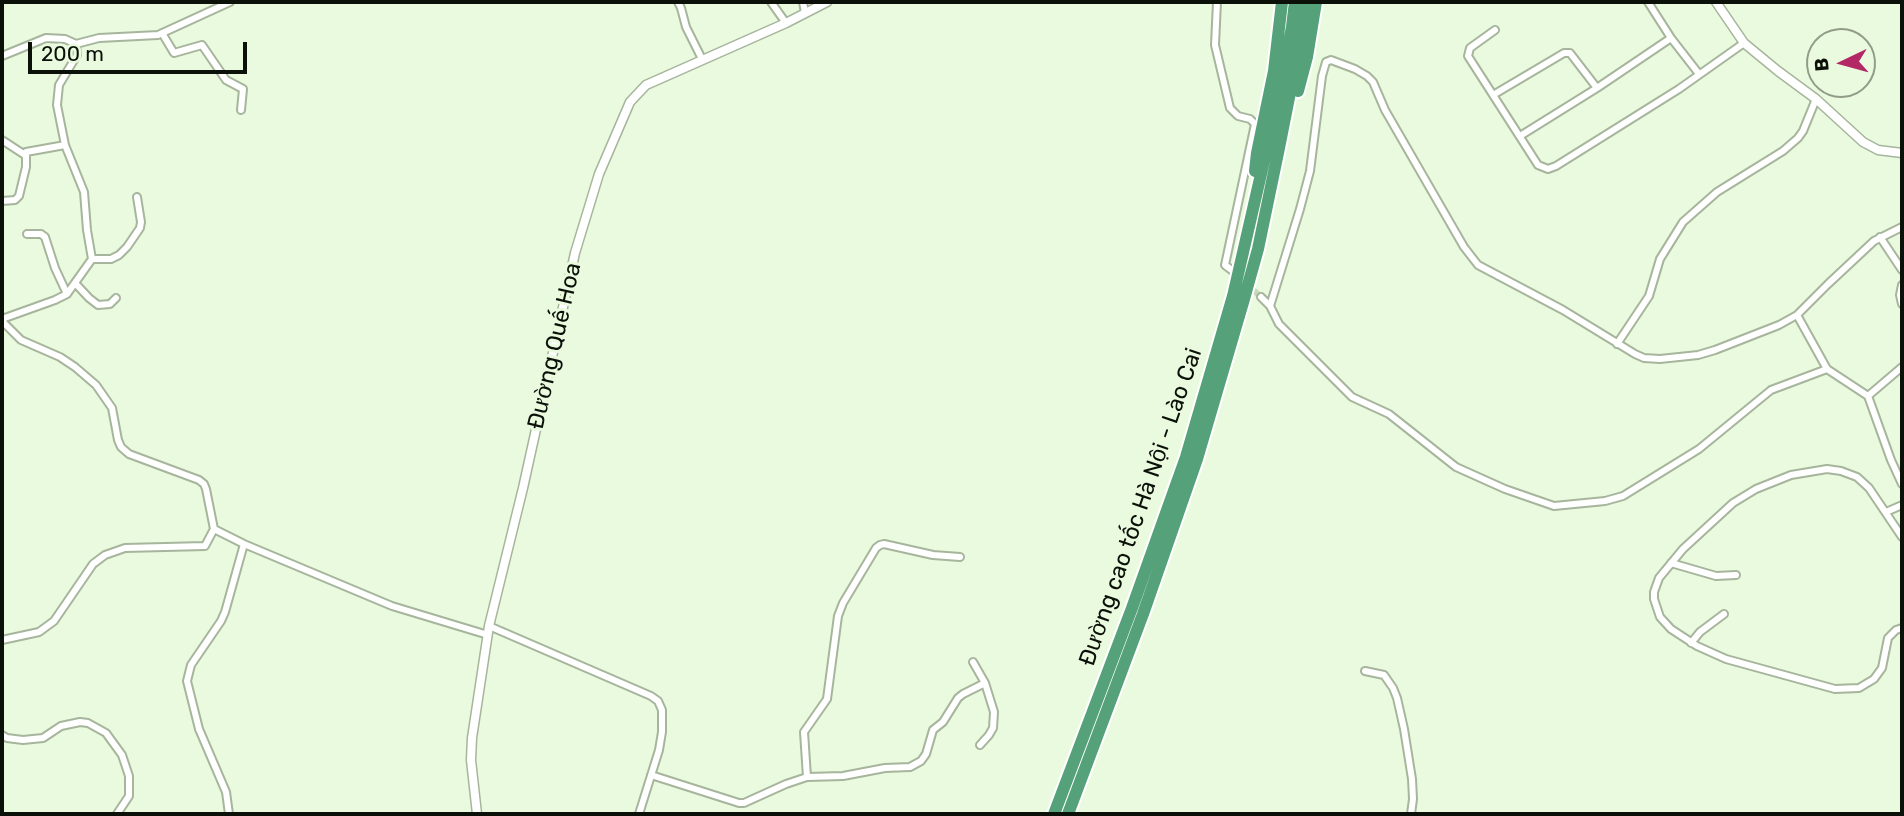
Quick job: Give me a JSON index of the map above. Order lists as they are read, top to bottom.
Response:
{
  "streets": {
    "highway": ["Đường cao tốc Hà Nội - Lào Cai"],
    "street": ["Đường Quế Hoa"]
  },
  "scale_bar": "200 m",
  "north": "left"
}
